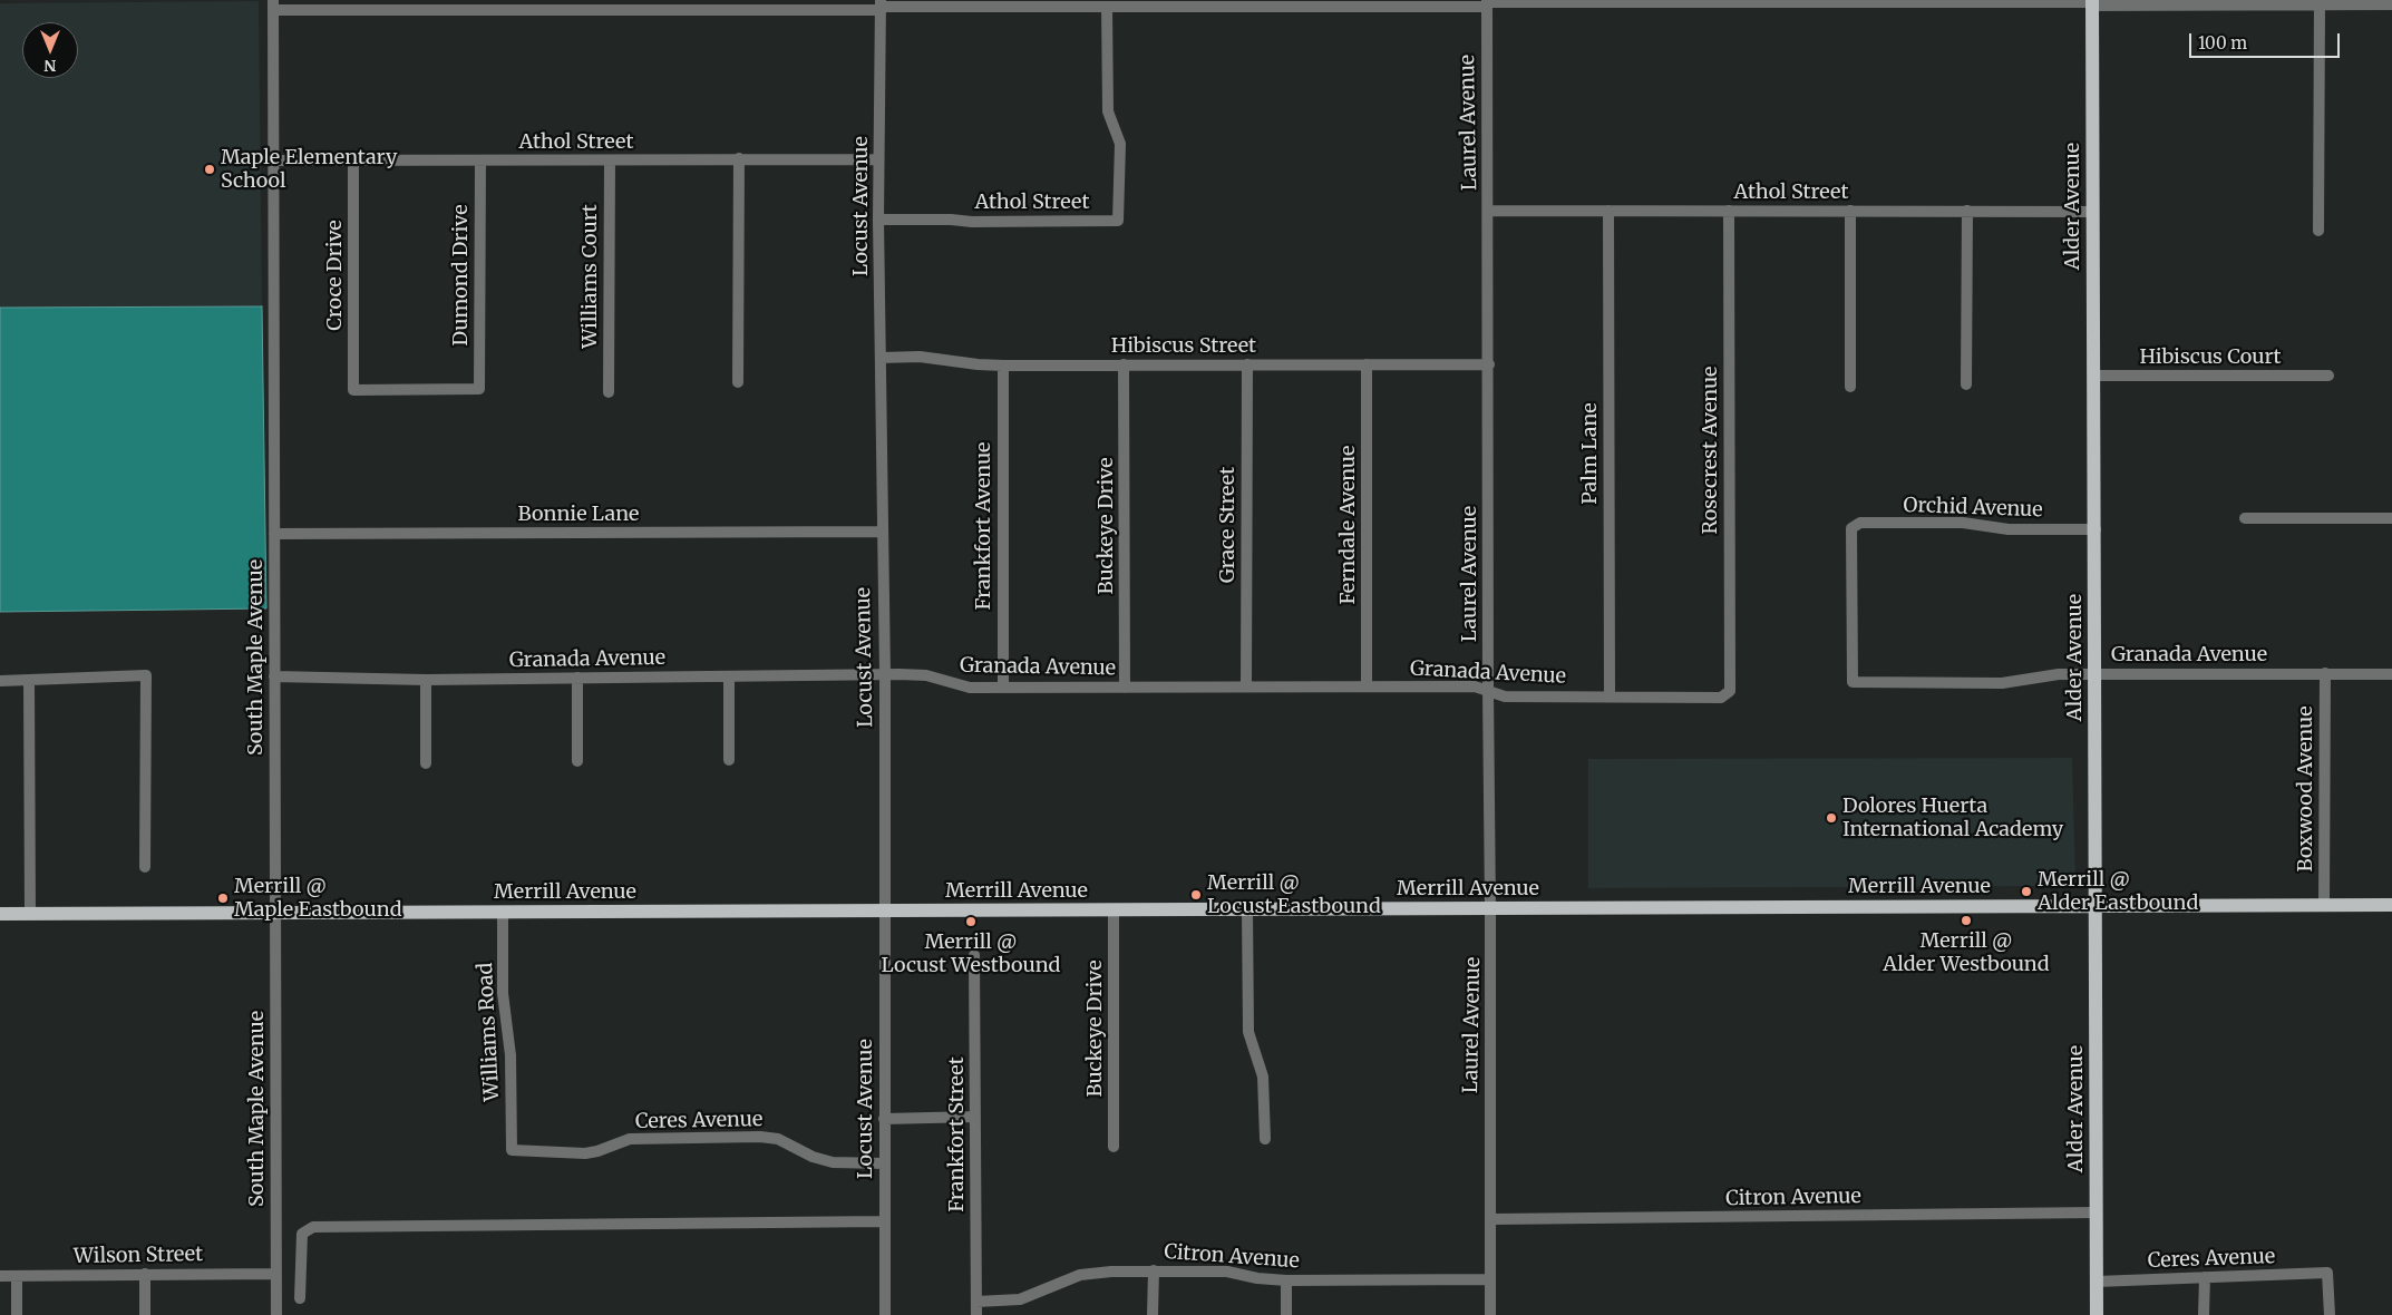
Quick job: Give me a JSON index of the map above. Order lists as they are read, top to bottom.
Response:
{
  "streets": {
    "main road": ["Alder Avenue", "Merrill Avenue"],
    "street": [
      "Laurel Avenue",
      "Athol Street",
      "Locust Avenue",
      "Croce Drive",
      "Dumond Drive",
      "Williams Court",
      "Hibiscus Street",
      "Hibiscus Court",
      "Rosecrest Avenue",
      "Palm Lane",
      "Orchid Avenue",
      "Bonnie Lane",
      "Grace Street",
      "Ferndale Avenue",
      "Frankfort Avenue",
      "Buckeye Drive",
      "Granada Avenue",
      "South Maple Avenue",
      "Boxwood Avenue",
      "Williams Road",
      "Ceres Avenue",
      "Frankfort Street",
      "Citron Avenue",
      "Wilson Street"
    ]
  },
  "crossings": [
    ["Laurel Avenue", "Athol Street"],
    ["Laurel Avenue", "Hibiscus Street"],
    ["Laurel Avenue", "Granada Avenue"],
    ["Laurel Avenue", "Merrill Avenue"],
    ["Laurel Avenue", "Citron Avenue"],
    ["Athol Street", "Locust Avenue"],
    ["Athol Street", "Alder Avenue"],
    ["Athol Street", "Croce Drive"],
    ["Athol Street", "Dumond Drive"],
    ["Athol Street", "Williams Court"],
    ["Athol Street", "Rosecrest Avenue"],
    ["Athol Street", "Palm Lane"],
    ["Athol Street", "South Maple Avenue"],
    ["Locust Avenue", "Hibiscus Street"],
    ["Locust Avenue", "Bonnie Lane"],
    ["Locust Avenue", "Granada Avenue"],
    ["Locust Avenue", "Merrill Avenue"],
    ["Locust Avenue", "Ceres Avenue"],
    ["Alder Avenue", "Hibiscus Court"],
    ["Alder Avenue", "Orchid Avenue"],
    ["Alder Avenue", "Granada Avenue"],
    ["Alder Avenue", "Merrill Avenue"],
    ["Alder Avenue", "Ceres Avenue"],
    ["Alder Avenue", "Citron Avenue"],
    ["Croce Drive", "Dumond Drive"],
    ["Hibiscus Street", "Grace Street"],
    ["Hibiscus Street", "Ferndale Avenue"],
    ["Hibiscus Street", "Frankfort Avenue"],
    ["Hibiscus Street", "Buckeye Drive"],
    ["Rosecrest Avenue", "Granada Avenue"],
    ["Palm Lane", "Granada Avenue"],
    ["Orchid Avenue", "Granada Avenue"],
    ["Bonnie Lane", "South Maple Avenue"],
    ["Grace Street", "Granada Avenue"],
    ["Ferndale Avenue", "Granada Avenue"],
    ["Frankfort Avenue", "Granada Avenue"],
    ["Buckeye Drive", "Granada Avenue"],
    ["Buckeye Drive", "Merrill Avenue"],
    ["Granada Avenue", "South Maple Avenue"],
    ["Granada Avenue", "Boxwood Avenue"],
    ["South Maple Avenue", "Merrill Avenue"],
    ["South Maple Avenue", "Wilson Street"],
    ["Boxwood Avenue", "Merrill Avenue"],
    ["Merrill Avenue", "Williams Road"],
    ["Williams Road", "Ceres Avenue"],
    ["Frankfort Street", "Citron Avenue"]
  ],
  "places": [
    "Maple Elementary School",
    "Dolores Huerta International Academy",
    "Merrill @ Alder Eastbound",
    "Merrill @ Locust Eastbound",
    "Merrill @ Maple Eastbound",
    "Merrill @ Alder Westbound",
    "Merrill @ Locust Westbound"
  ],
  "scale_bar": "100 m",
  "north": "bottom"
}
